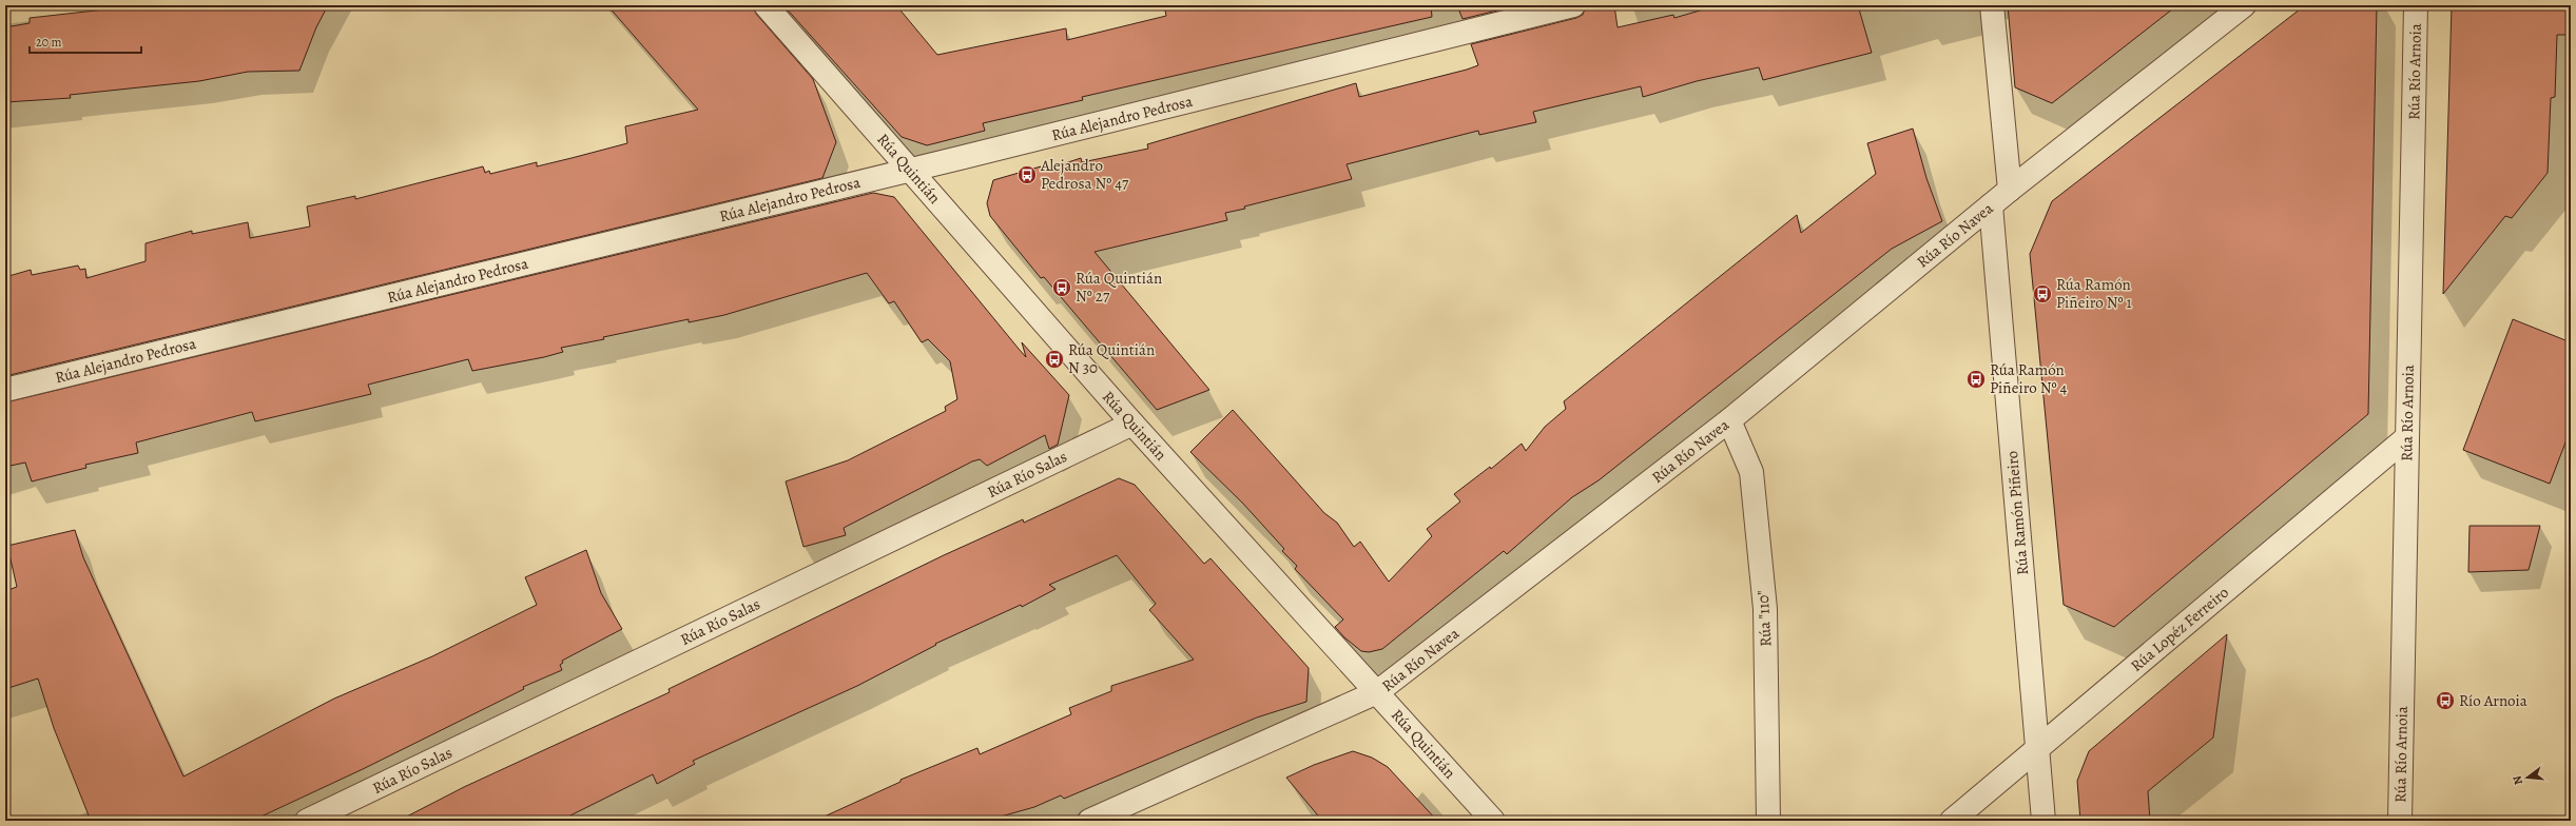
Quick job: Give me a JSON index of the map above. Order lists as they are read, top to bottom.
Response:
{
  "streets": {
    "street": [
      "Rúa Río Arnoia",
      "Rúa Alejandro Pedrosa",
      "Rúa Quintián",
      "Rúa Río Navea",
      "Rúa Río Salas",
      "Rúa Ramón Piñeiro",
      "Rúa \"110\"",
      "Rúa Lopéz Ferreiro"
    ]
  },
  "crossings": [
    ["Rúa Río Arnoia", "Rúa Lopéz Ferreiro"],
    ["Rúa Alejandro Pedrosa", "Rúa Quintián"],
    ["Rúa Quintián", "Rúa Río Navea"],
    ["Rúa Quintián", "Rúa Río Salas"],
    ["Rúa Río Navea", "Rúa Ramón Piñeiro"],
    ["Rúa Río Navea", "Rúa \"110\""],
    ["Rúa Ramón Piñeiro", "Rúa Lopéz Ferreiro"]
  ],
  "places": {
    "bus stop": [
      "Alejandro Pedrosa Nº 47",
      "Rúa Quintián Nº 27",
      "Rúa Ramón Piñeiro Nº 1",
      "Rúa Quintián N 30",
      "Rúa Ramón Piñeiro Nº 4",
      "Río Arnoia"
    ]
  },
  "scale_bar": "20 m",
  "north": "left"
}
